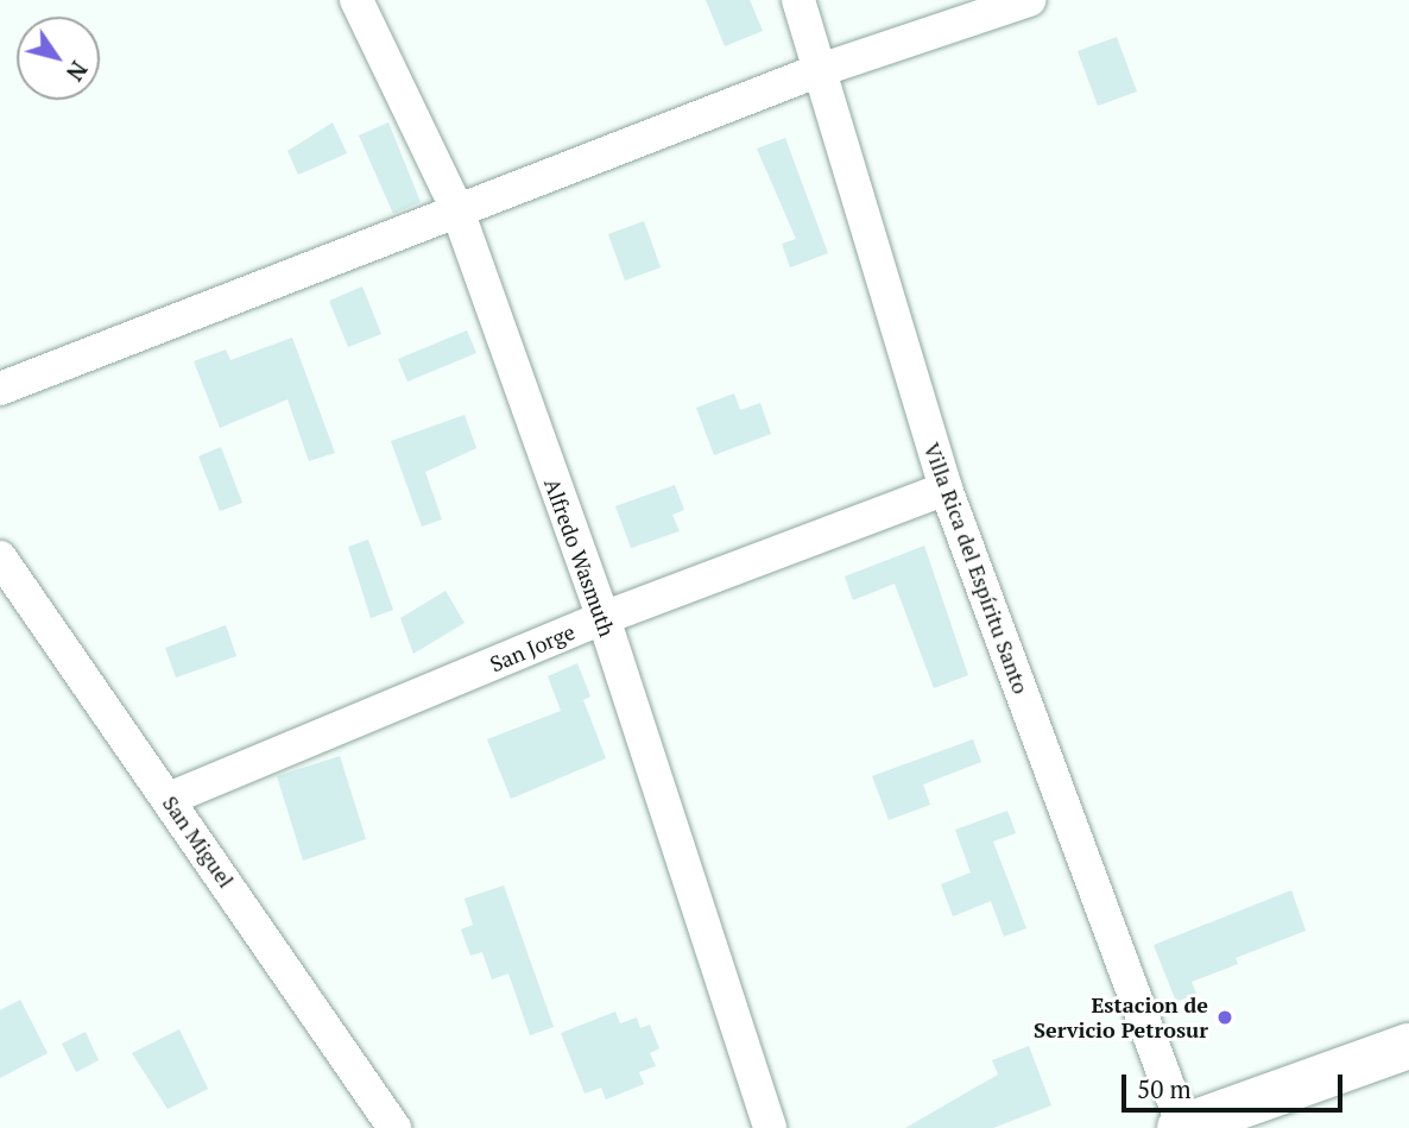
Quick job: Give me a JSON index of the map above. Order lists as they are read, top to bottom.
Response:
{
  "streets": {
    "street": [
      "Alfredo Wasmuth",
      "Villa Rica del Espíritu Santo",
      "San Jorge",
      "San Miguel"
    ]
  },
  "crossings": [
    ["Alfredo Wasmuth", "San Jorge"],
    ["Villa Rica del Espíritu Santo", "San Jorge"],
    ["San Jorge", "San Miguel"]
  ],
  "places": ["Estacion de Servicio Petrosur"],
  "scale_bar": "50 m",
  "north": "bottom right"
}
